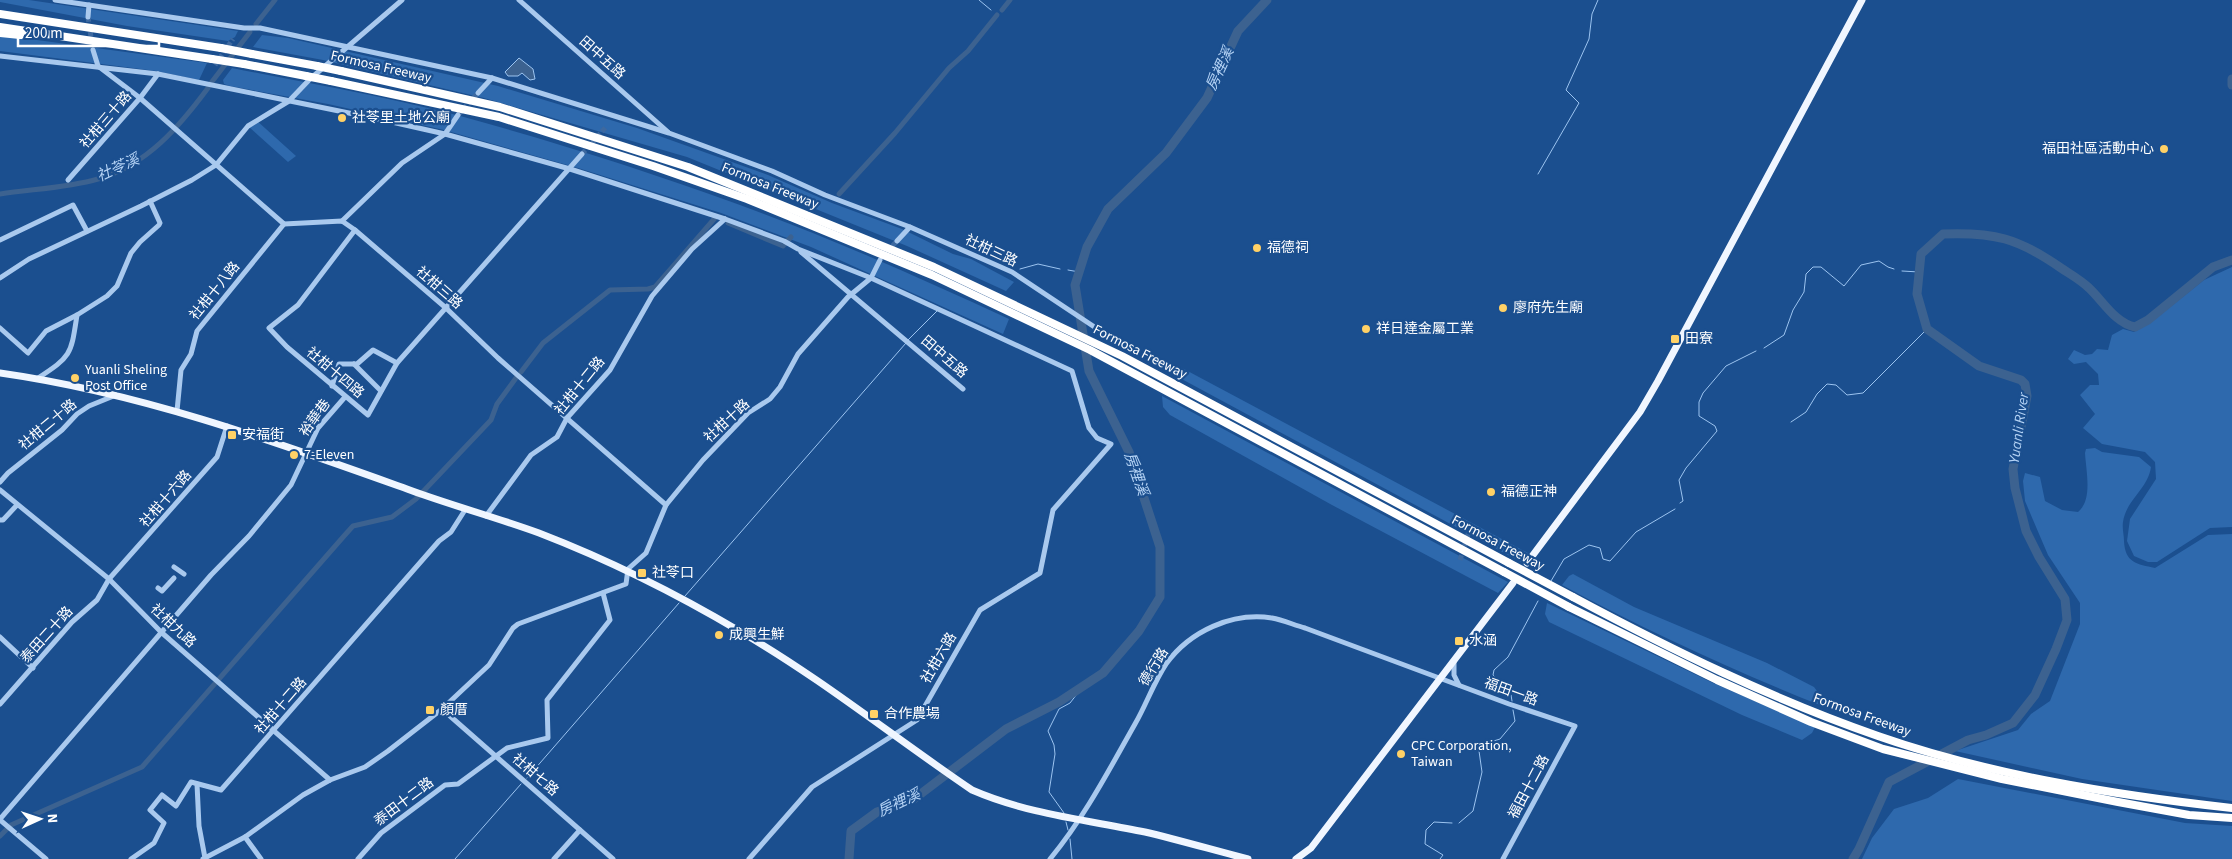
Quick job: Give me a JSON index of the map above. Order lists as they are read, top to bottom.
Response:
{
  "streets": {
    "highway": ["Formosa Freeway"],
    "street": [
      "田中五路",
      "社柑三十路",
      "社柑三路",
      "社柑十八路",
      "社柑十四路",
      "社柑十二路",
      "裕華巷",
      "社柑十路",
      "社柑二十路",
      "社柑十六路",
      "社柑九路",
      "泰田二十路",
      "社柑六路",
      "德行路",
      "福田一路",
      "社柑七路",
      "福田十二路",
      "泰田十二路"
    ]
  },
  "crossings": [
    ["田中五路", "社柑三路"],
    ["田中五路", "社柑十路"],
    ["社柑三路", "社柑十四路"],
    ["社柑三路", "社柑十二路"],
    ["社柑三路", "社柑十路"],
    ["社柑十四路", "裕華巷"],
    ["社柑十二路", "社柑九路"],
    ["社柑十路", "社柑六路"],
    ["社柑十六路", "社柑九路"],
    ["社柑十六路", "泰田二十路"],
    ["社柑九路", "泰田二十路"],
    ["德行路", "福田一路"],
    ["福田一路", "福田十二路"],
    ["社柑七路", "泰田十二路"]
  ],
  "water": ["房裡溪", "社苓溪", "Yuanli River"],
  "places": {
    "other": [
      "社苓里土地公廟",
      "福田社區活動中心",
      "福德祠",
      "廖府先生廟",
      "祥日達金屬工業",
      "Yuanli Sheling Post Office",
      "7-Eleven",
      "福德正神",
      "成興生鮮",
      "CPC Corporation, Taiwan"
    ],
    "transit": [
      "田寮",
      "安福街",
      "社苓口",
      "水涵",
      "顏厝",
      "合作農場"
    ]
  },
  "scale_bar": "200 m",
  "north": "right"
}
